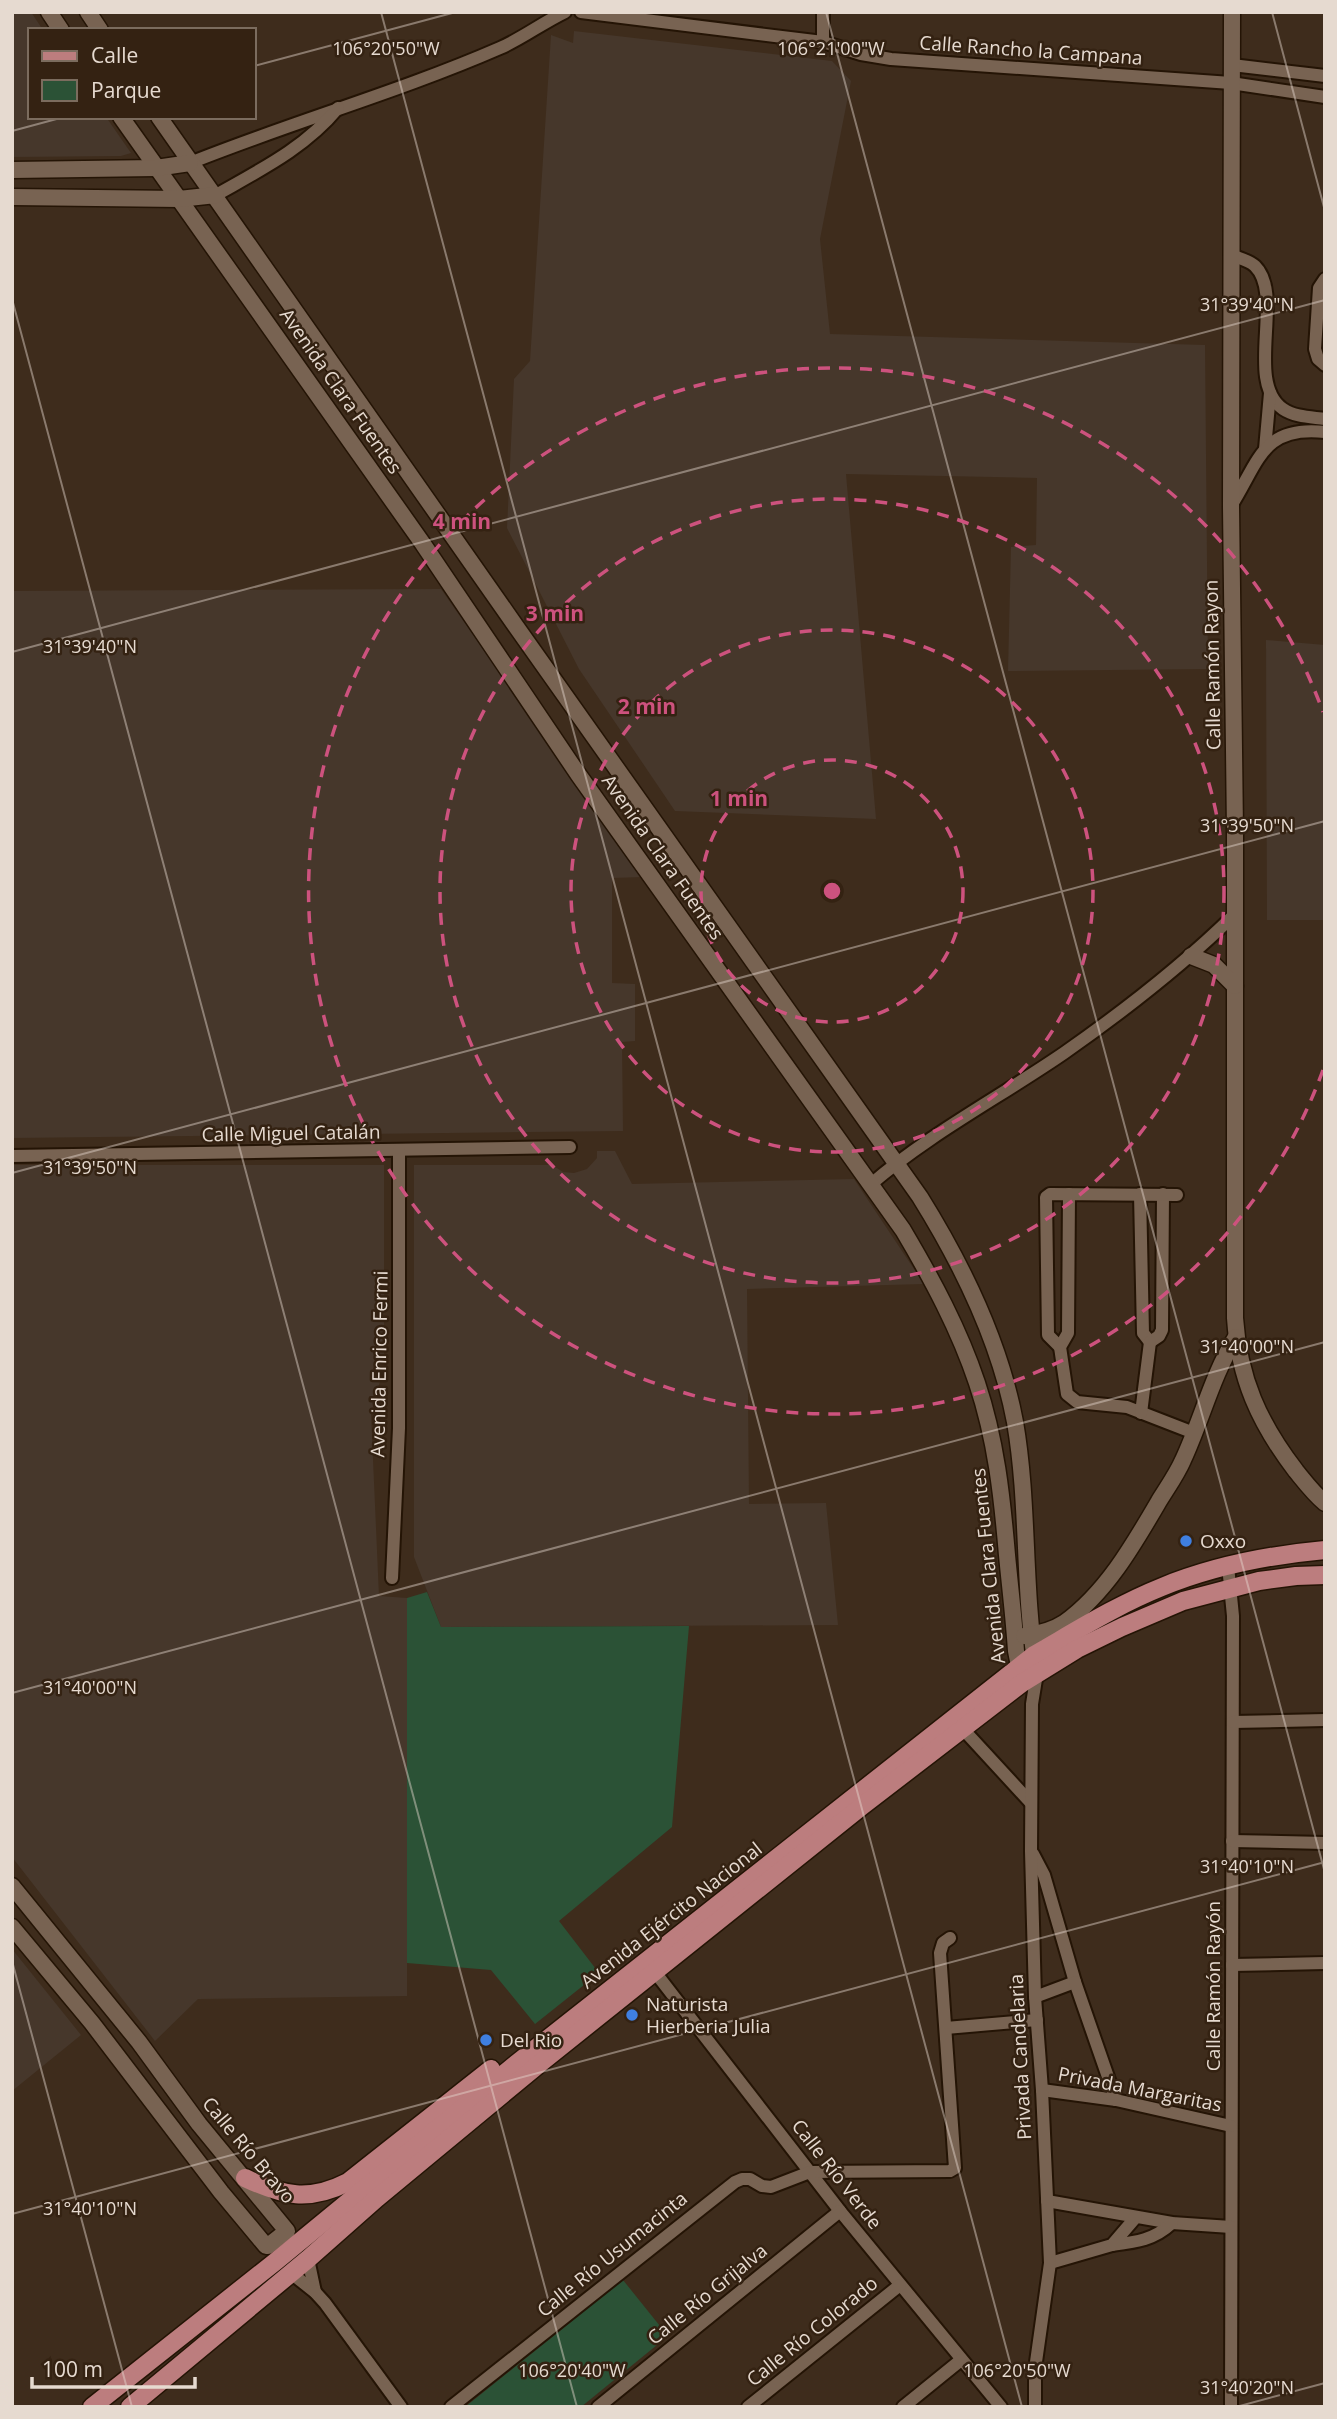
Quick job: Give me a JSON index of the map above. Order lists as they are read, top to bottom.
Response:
{
  "streets": {
    "main road": ["Avenida Ejército Nacional"],
    "street": [
      "Calle Rancho la Campana",
      "Avenida Clara Fuentes",
      "Calle Ramón Rayon",
      "Calle Miguel Catalán",
      "Avenida Enrico Fermi",
      "Calle Ramón Rayón",
      "Privada Candelaria",
      "Privada Margaritas",
      "Calle Río Bravo",
      "Calle Río Verde",
      "Calle Río Usumacinta",
      "Calle Río Grijalva",
      "Calle Río Colorado"
    ]
  },
  "crossings": [
    ["Calle Rancho la Campana", "Calle Ramón Rayon"],
    ["Avenida Clara Fuentes", "Avenida Ejército Nacional"],
    ["Avenida Clara Fuentes", "Privada Candelaria"],
    ["Calle Miguel Catalán", "Avenida Enrico Fermi"],
    ["Avenida Ejército Nacional", "Calle Ramón Rayón"],
    ["Avenida Ejército Nacional", "Privada Candelaria"],
    ["Avenida Ejército Nacional", "Calle Río Verde"],
    ["Calle Ramón Rayón", "Privada Margaritas"],
    ["Privada Candelaria", "Privada Margaritas"],
    ["Calle Río Verde", "Calle Río Usumacinta"],
    ["Calle Río Verde", "Calle Río Grijalva"],
    ["Calle Río Verde", "Calle Río Colorado"]
  ],
  "places": ["Oxxo", "Naturista Hierberia Julia", "Del Rio"],
  "legend": ["Calle", "Parque"],
  "scale_bar": "100 m",
  "coordinates": [
    "106°20'50\"W",
    "106°21'00\"W",
    "31°39'40\"N",
    "31°39'50\"N",
    "31°40'00\"N",
    "31°40'10\"N",
    "106°20'40\"W",
    "31°40'20\"N"
  ],
  "rings": [
    "4 min",
    "3 min",
    "2 min",
    "1 min"
  ]
}
